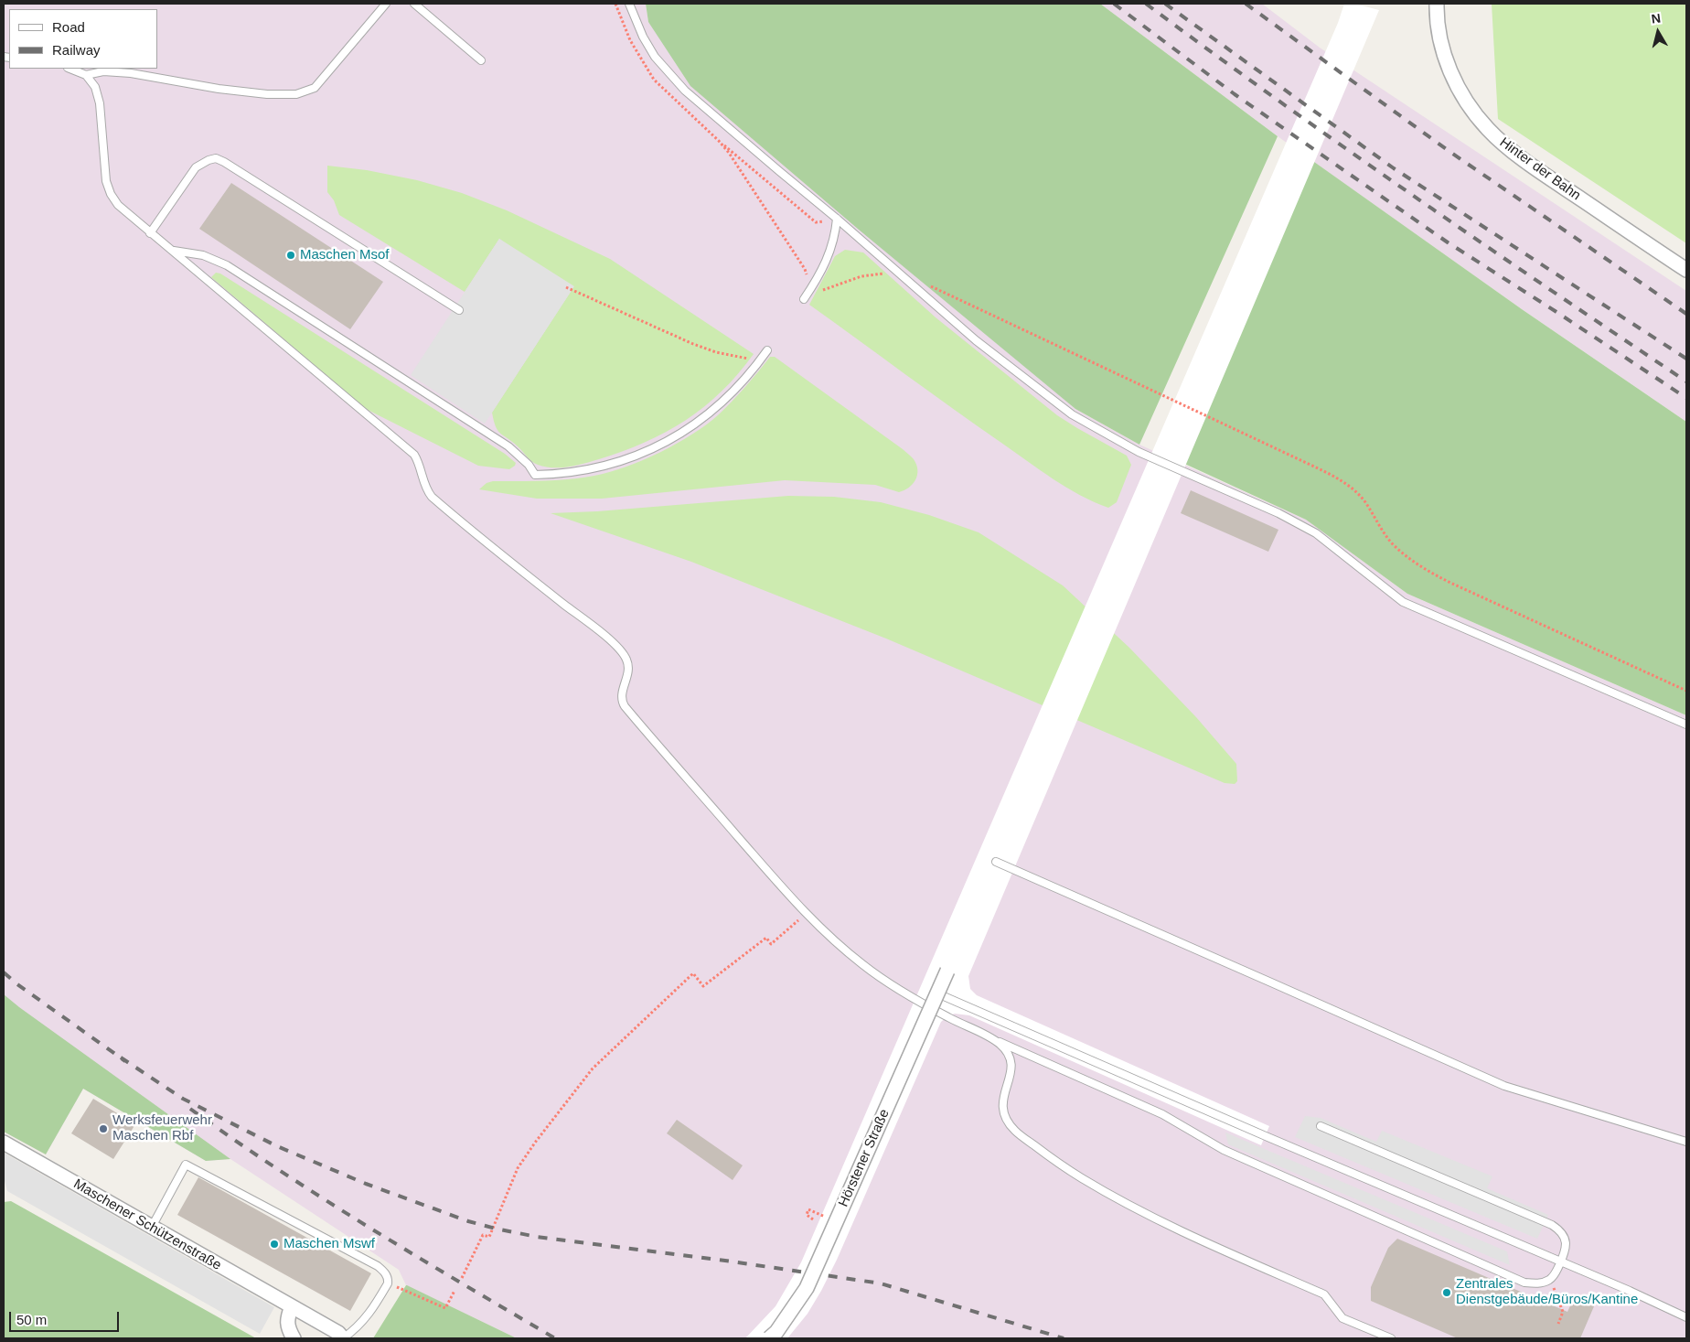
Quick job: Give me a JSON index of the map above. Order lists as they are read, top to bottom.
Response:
{
  "streets": {
    "street": ["Hinter der Bahn", "Hörstener Straße", "Maschener Schützenstraße"]
  },
  "places": [
    "Maschen Msof",
    "Werksfeuerwehr Maschen Rbf",
    "Maschen Mswf",
    "Zentrales Dienstgebäude/Büros/Kantine"
  ],
  "legend": ["Road", "Railway"],
  "scale_bar": "50 m",
  "north": "top"
}
